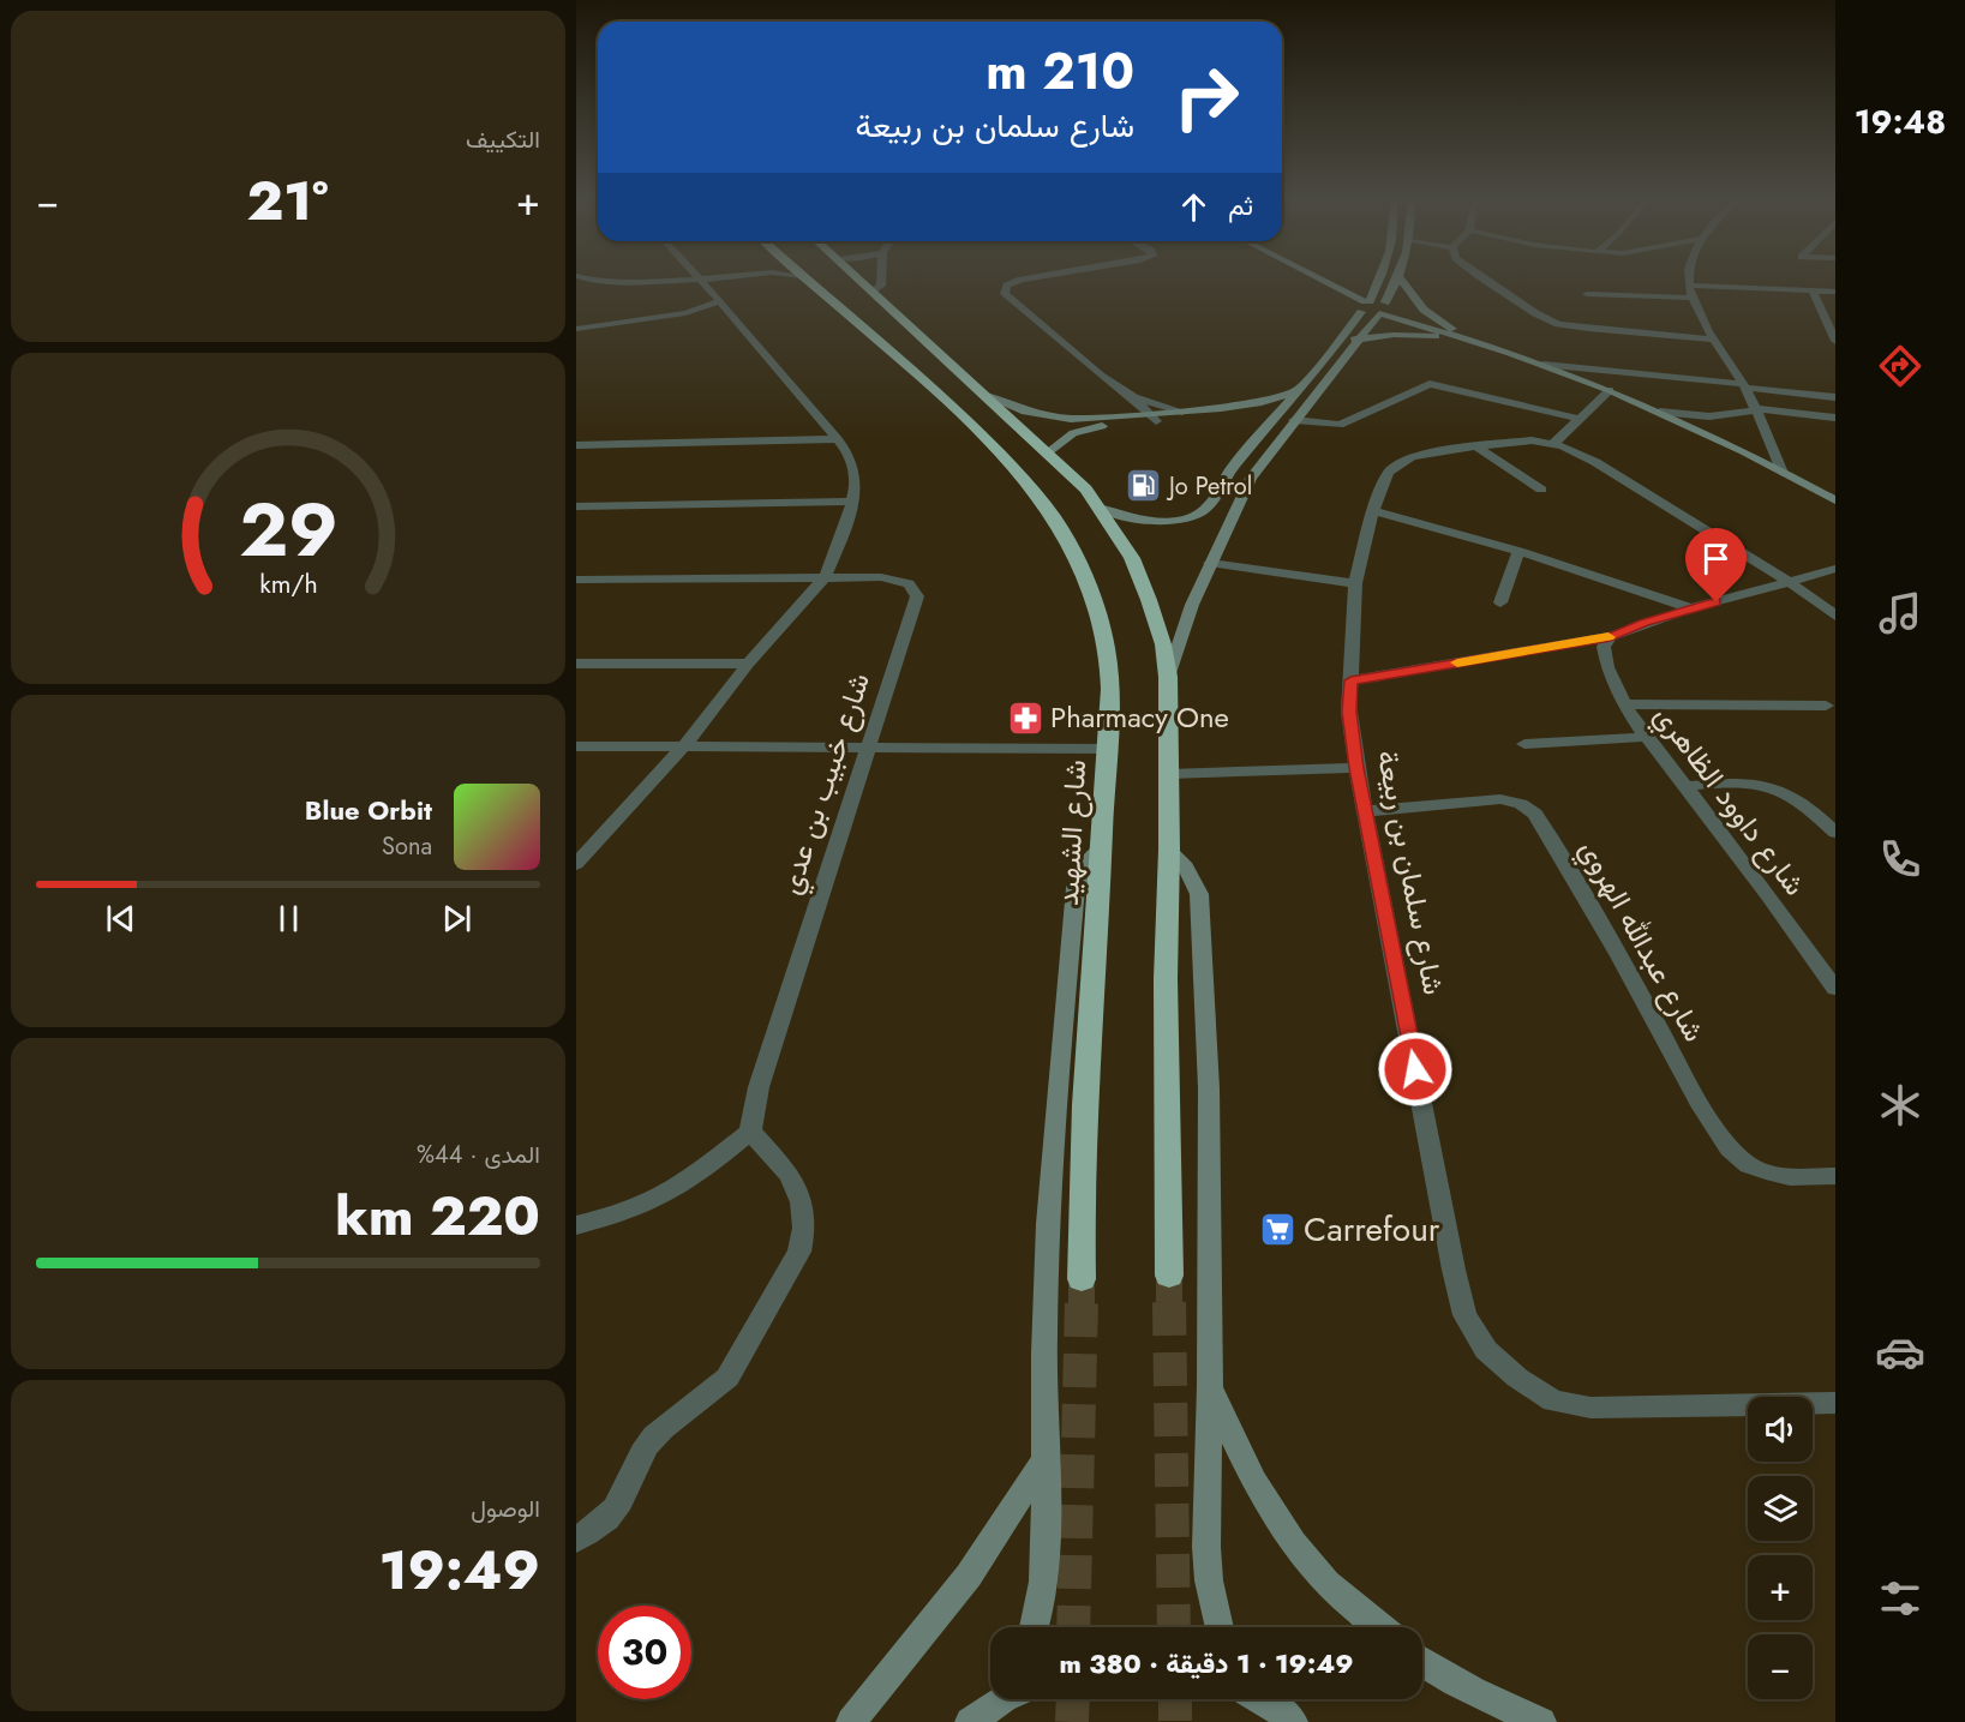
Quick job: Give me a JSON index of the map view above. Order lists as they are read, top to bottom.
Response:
{
  "streets": {
    "highway": ["شارع الشهيد"],
    "street": [
      "شارع خبيب بن عدي",
      "شارع داوود الظاهري",
      "شارع سلمان بن ربيعة",
      "شارع عبدالله الهروي"
    ]
  },
  "crossings": [
    ["شارع سلمان بن ربيعة", "شارع عبدالله الهروي"]
  ],
  "places": {
    "fuel station": ["Jo Petrol"],
    "pharmacy": ["Pharmacy One"],
    "supermarket": ["Carrefour"]
  },
  "page": {
    "tabs": "19:48",
    "tile": [
      "التكييف",
      ["المدى · 44%", "220 km"],
      ["الوصول", "19:49"]
    ],
    "turn": ["210 m", "شارع سلمان بن ربيعة"],
    "heat": ["−", "21°", "+"],
    "then": "ثم",
    "song": ["Blue Orbit", "Sona"],
    "map_buttons": ["+", "−"],
    "limit": "30",
    "trip": "19:49 · 1 دقيقة · 380 m",
    "gauge": ["29", "km/h"]
  }
}
